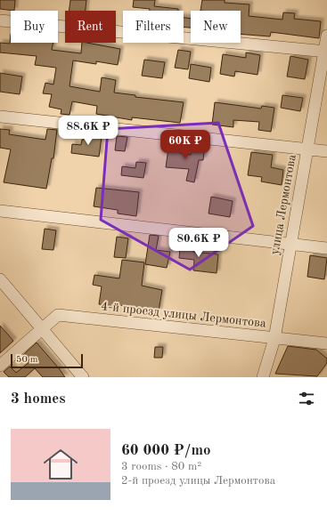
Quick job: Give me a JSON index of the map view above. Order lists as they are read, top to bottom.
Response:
{
  "streets": {
    "street": ["улица Лермонтова", "4-й проезд улицы Лермонтова"]
  },
  "crossings": [
    ["улица Лермонтова", "4-й проезд улицы Лермонтова"]
  ],
  "scale_bar": "50 m",
  "page": {
    "chip": [
      "Buy",
      "Rent",
      "Filters",
      "New"
    ],
    "price": ["88.6K ₽", "60K ₽", "80.6K ₽"],
    "scale": "50 m",
    "heading": "3 homes",
    "list": [
      {
        "name": "60 000 ₽/mo",
        "note": "3 rooms · 80 m² · 2-й проезд улицы Лермонтова"
      }
    ]
  }
}
